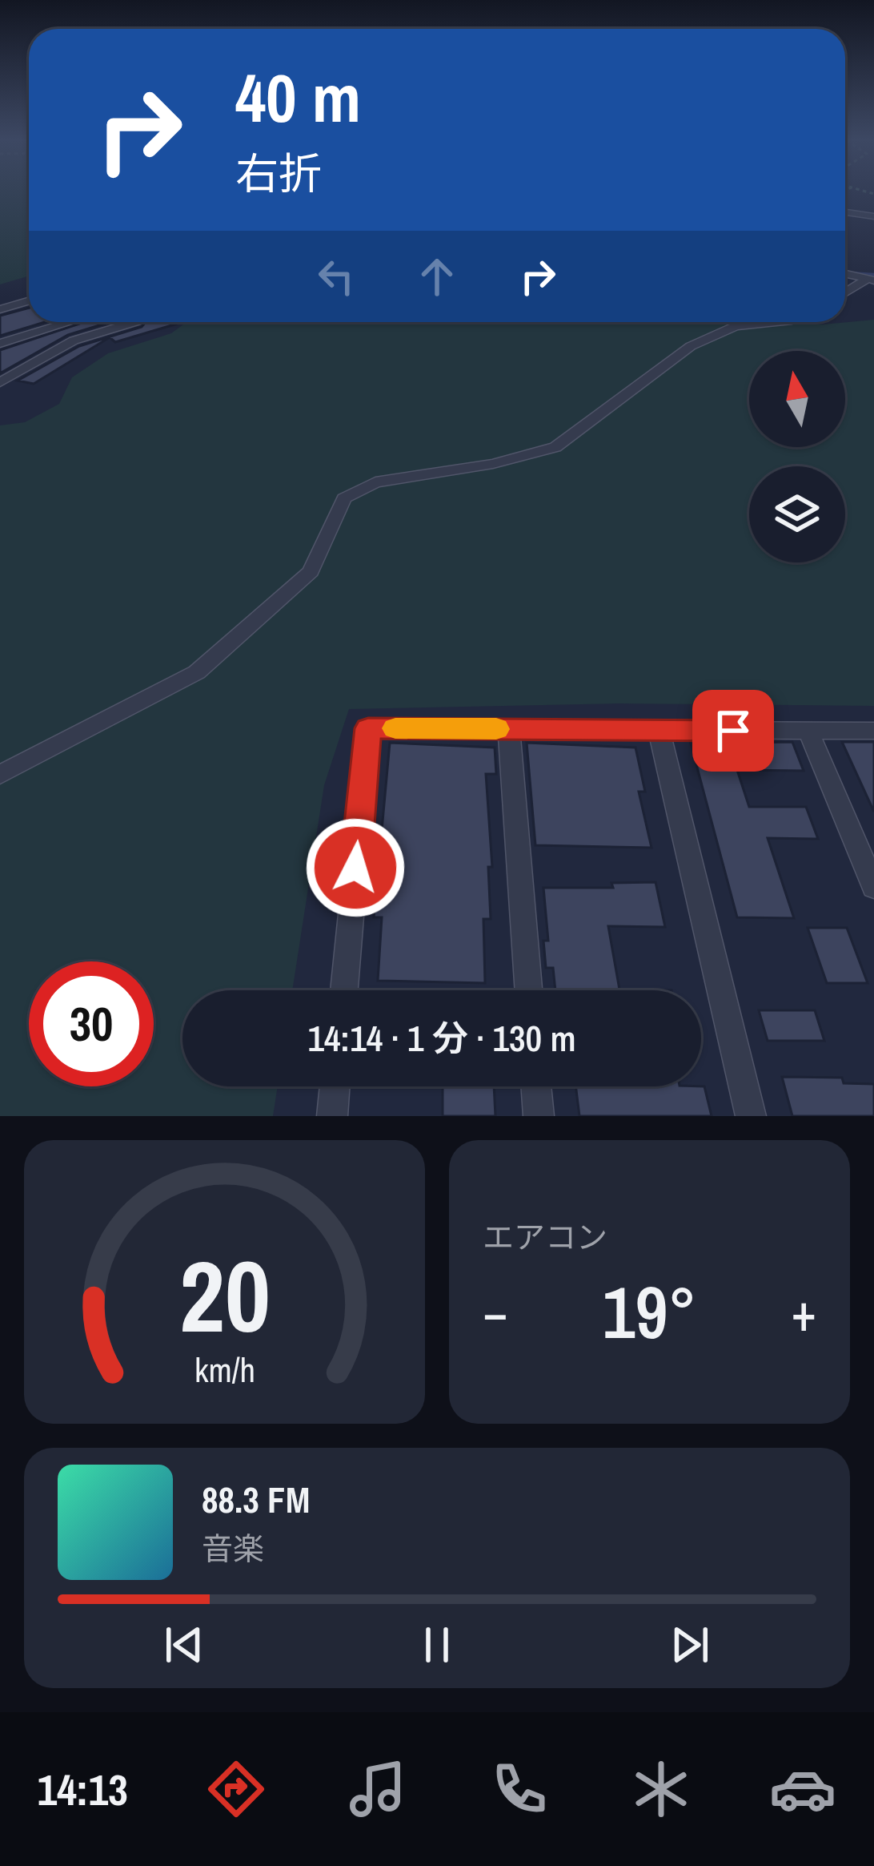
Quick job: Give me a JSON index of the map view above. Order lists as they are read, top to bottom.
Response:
{
  "north": "top",
  "page": {
    "turn": ["40 m", "右折"],
    "limit": "30",
    "trip": "14:14 · 1 分 · 130 m",
    "tile": "エアコン",
    "heat": ["−", "19°", "+"],
    "song": ["88.3 FM", "音楽"],
    "tabs": "14:13",
    "gauge": ["20", "km/h"]
  }
}
